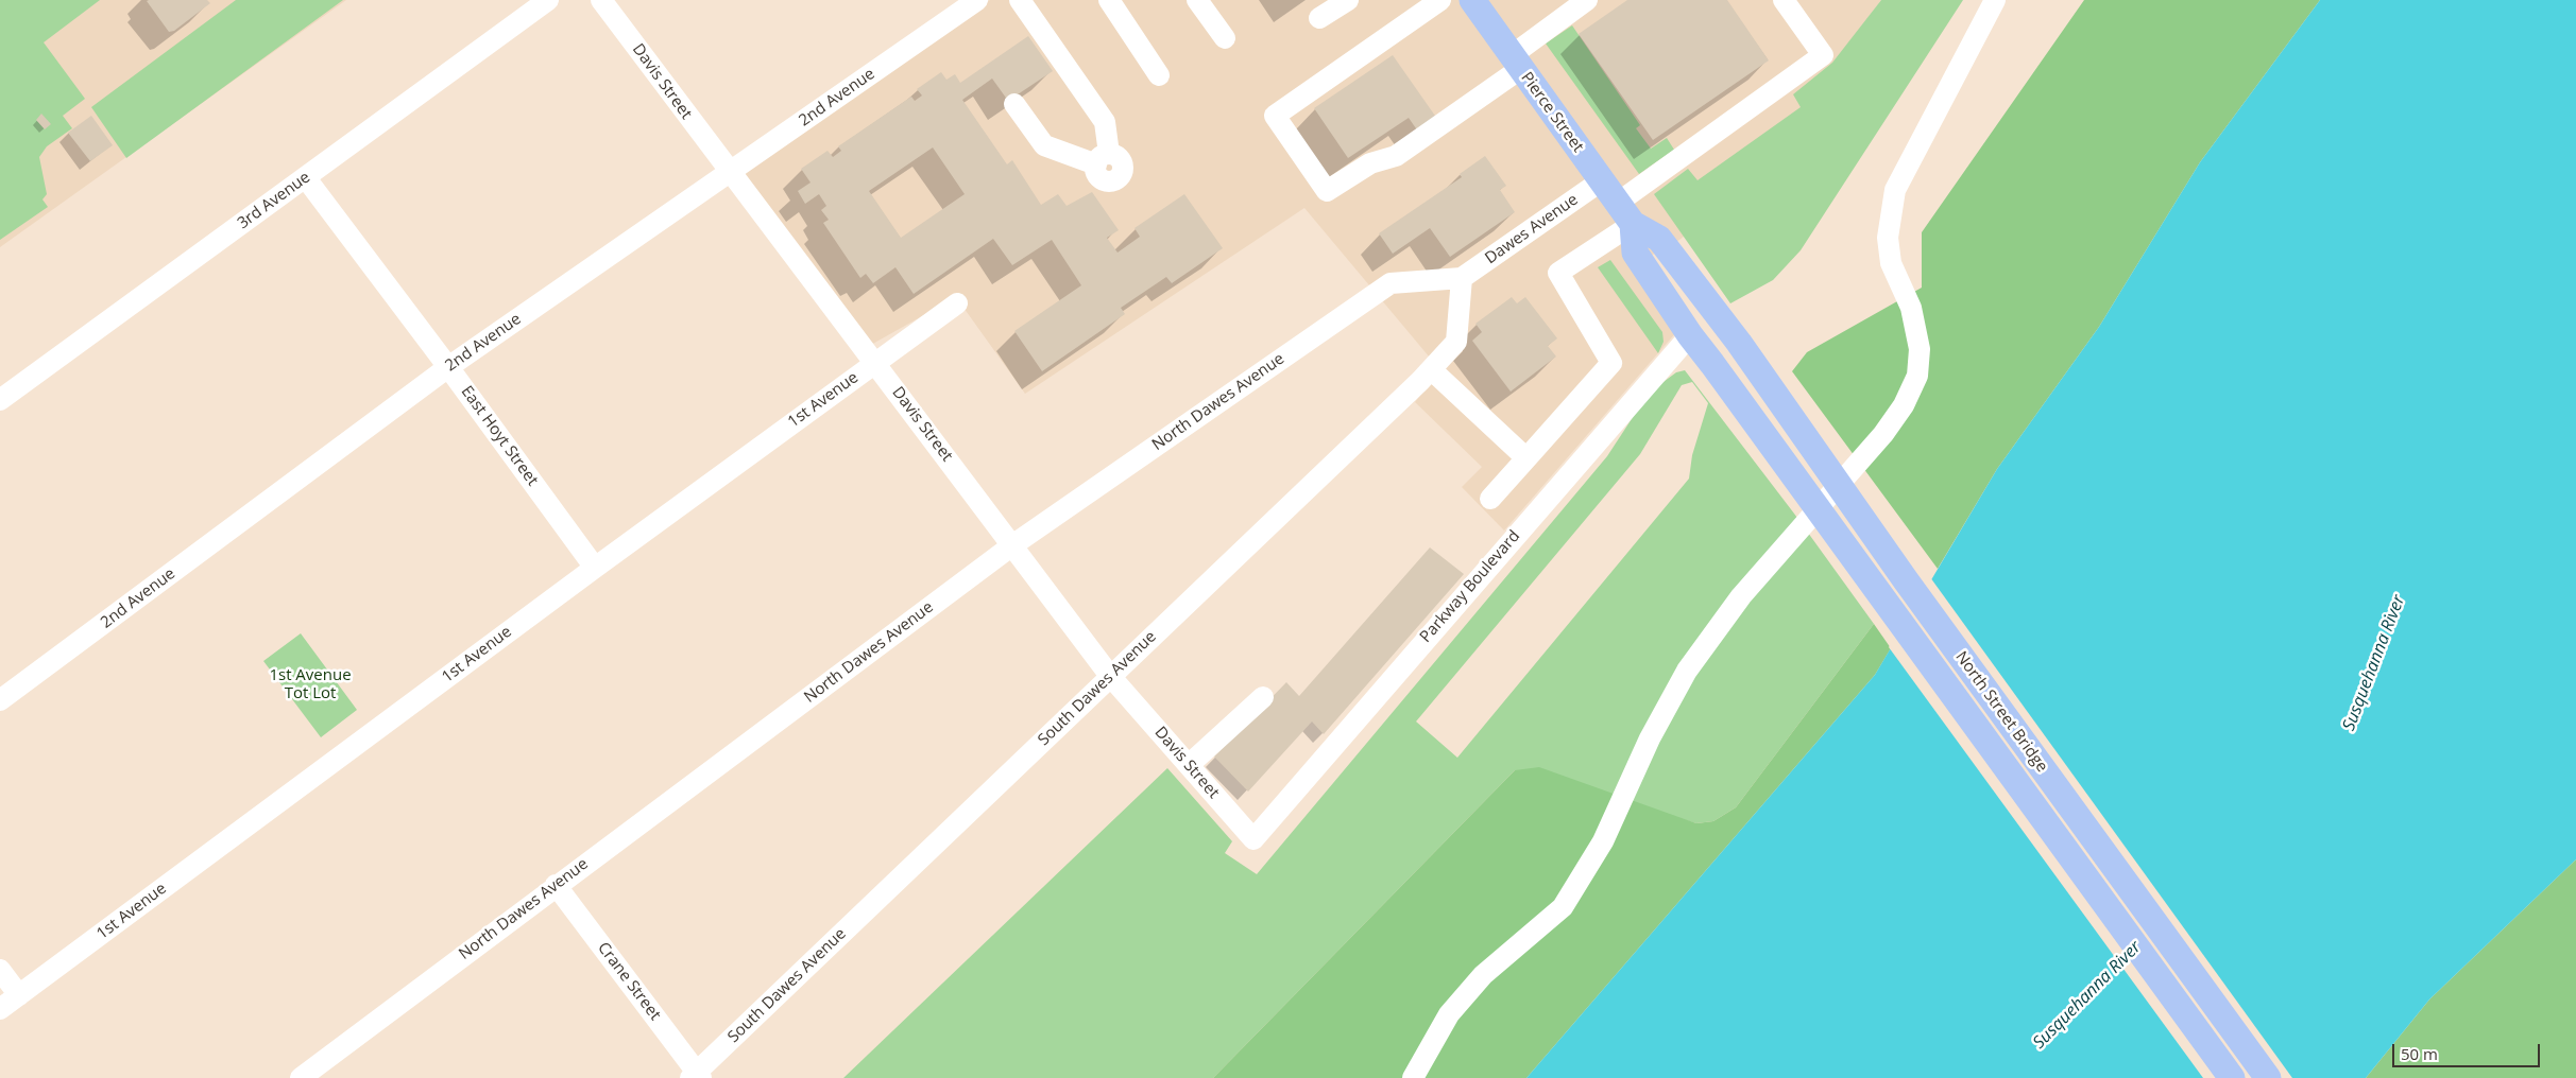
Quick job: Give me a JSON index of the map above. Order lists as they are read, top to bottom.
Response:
{
  "streets": {
    "main road": ["Pierce Street", "North Street Bridge"],
    "street": [
      "Davis Street",
      "2nd Avenue",
      "3rd Avenue",
      "Dawes Avenue",
      "1st Avenue",
      "North Dawes Avenue",
      "East Hoyt Street",
      "Parkway Boulevard",
      "South Dawes Avenue",
      "Crane Street"
    ]
  },
  "crossings": [
    ["Davis Street", "2nd Avenue"],
    ["Davis Street", "1st Avenue"],
    ["Davis Street", "North Dawes Avenue"],
    ["Davis Street", "Parkway Boulevard"],
    ["Davis Street", "South Dawes Avenue"],
    ["2nd Avenue", "East Hoyt Street"],
    ["Pierce Street", "Dawes Avenue"],
    ["Pierce Street", "Parkway Boulevard"],
    ["Pierce Street", "North Street Bridge"],
    ["3rd Avenue", "East Hoyt Street"],
    ["Dawes Avenue", "North Dawes Avenue"],
    ["Dawes Avenue", "South Dawes Avenue"],
    ["1st Avenue", "East Hoyt Street"],
    ["North Dawes Avenue", "South Dawes Avenue"],
    ["North Dawes Avenue", "Crane Street"],
    ["South Dawes Avenue", "Crane Street"]
  ],
  "water": ["Susquehanna River"],
  "parks": ["1st Avenue Tot Lot"],
  "scale_bar": "50 m"
}
